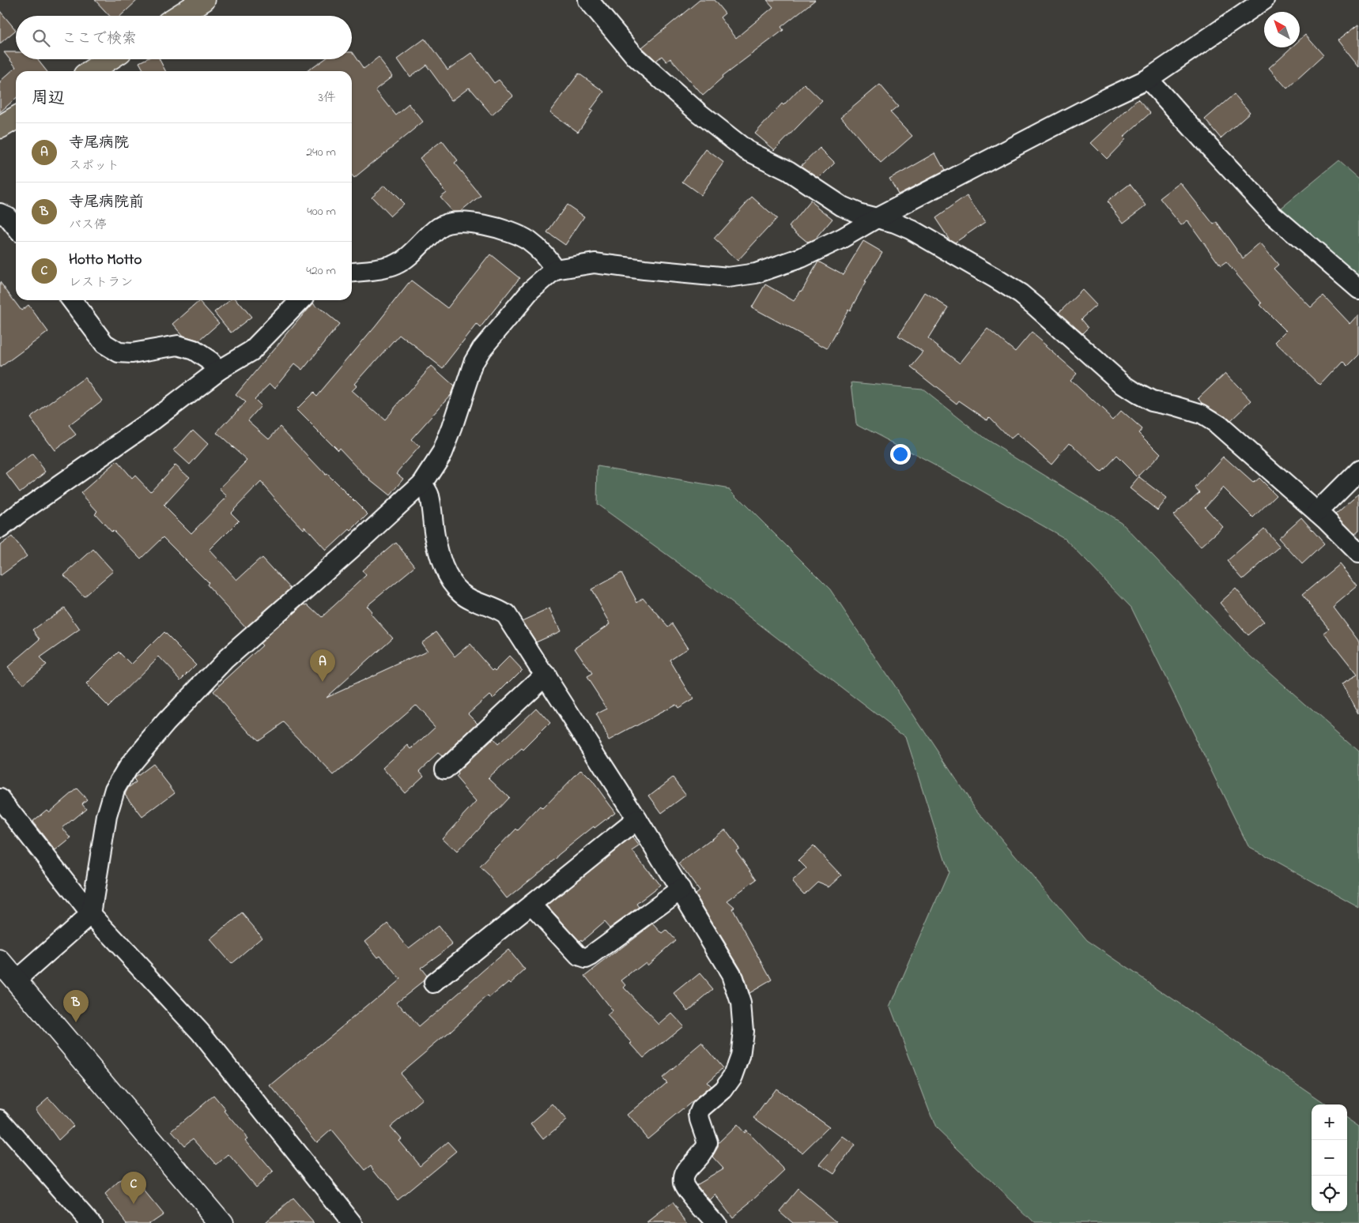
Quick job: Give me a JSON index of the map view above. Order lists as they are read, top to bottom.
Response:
{
  "north": "top left",
  "page": {
    "search": "ここで検索",
    "heading": ["周辺", "3件"],
    "list": [
      {
        "mark": "A",
        "name": "寺尾病院",
        "note": "スポット",
        "value": "240 m"
      },
      {
        "mark": "B",
        "name": "寺尾病院前",
        "note": "バス停",
        "value": "400 m"
      },
      {
        "mark": "C",
        "name": "Hotto Motto",
        "note": "レストラン",
        "value": "420 m"
      }
    ],
    "pins": ["A", "B", "C"],
    "map_buttons": ["+", "−"]
  }
}
